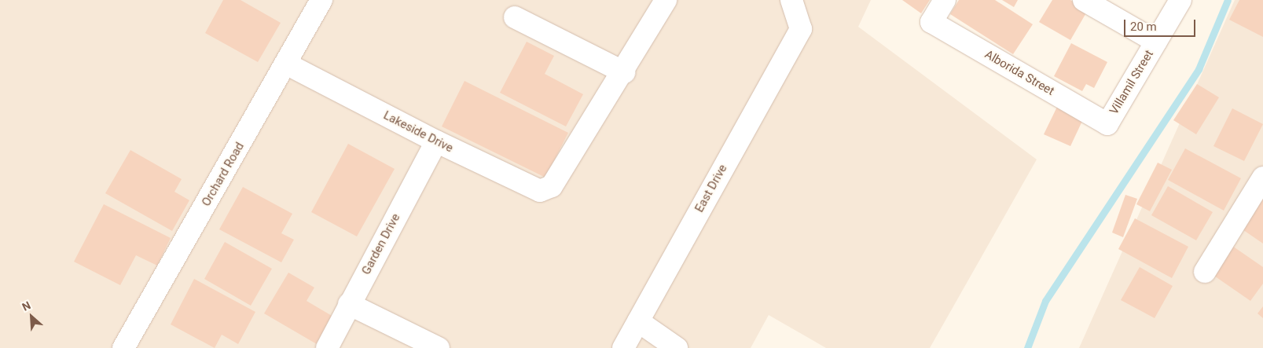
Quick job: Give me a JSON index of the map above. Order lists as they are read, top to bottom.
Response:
{
  "streets": {
    "street": [
      "Alborida Street",
      "Villamil Street",
      "Lakeside Drive",
      "Orchard Road",
      "East Drive",
      "Garden Drive"
    ]
  },
  "crossings": [
    ["Alborida Street", "Villamil Street"],
    ["Lakeside Drive", "Orchard Road"],
    ["Lakeside Drive", "Garden Drive"]
  ],
  "scale_bar": "20 m",
  "north": "top left"
}
